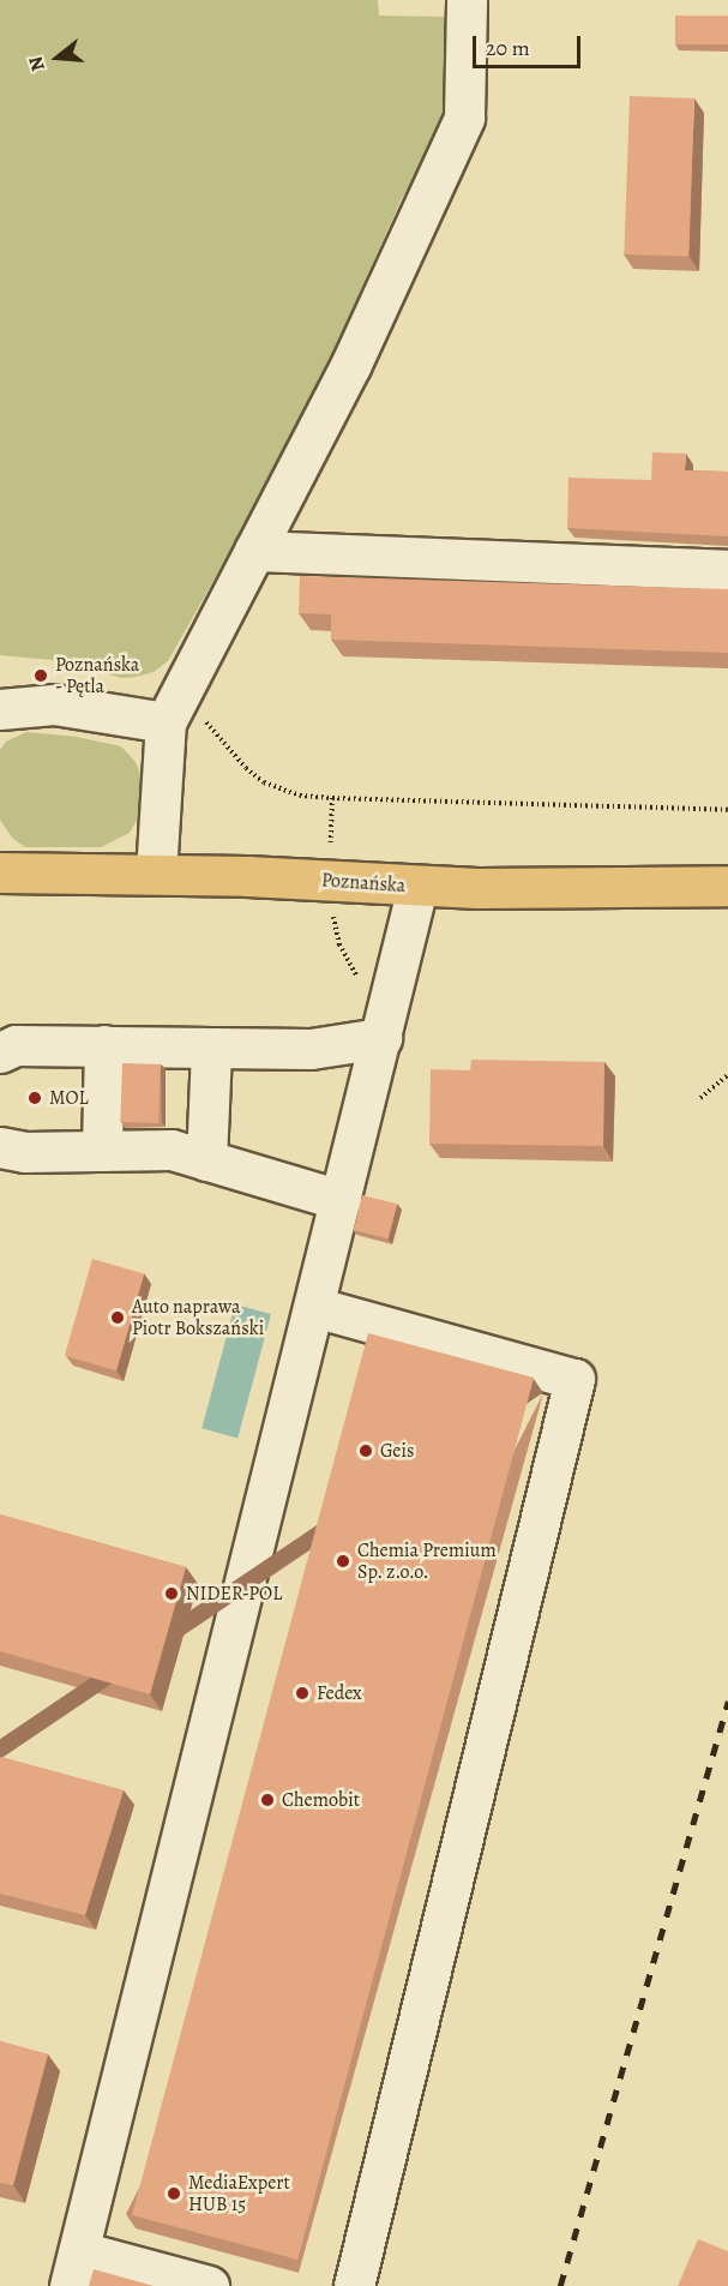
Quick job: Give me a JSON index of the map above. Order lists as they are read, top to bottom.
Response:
{
  "streets": {
    "main road": ["Poznańska"]
  },
  "places": [
    "Poznańska - Pętla",
    "MOL",
    "Auto naprawa Piotr Bokszański",
    "Geis",
    "Chemia Premium Sp. z.o.o.",
    "NIDER-POL",
    "Fedex",
    "Chemobit",
    "MediaExpert HUB 15"
  ],
  "scale_bar": "20 m",
  "north": "left"
}
